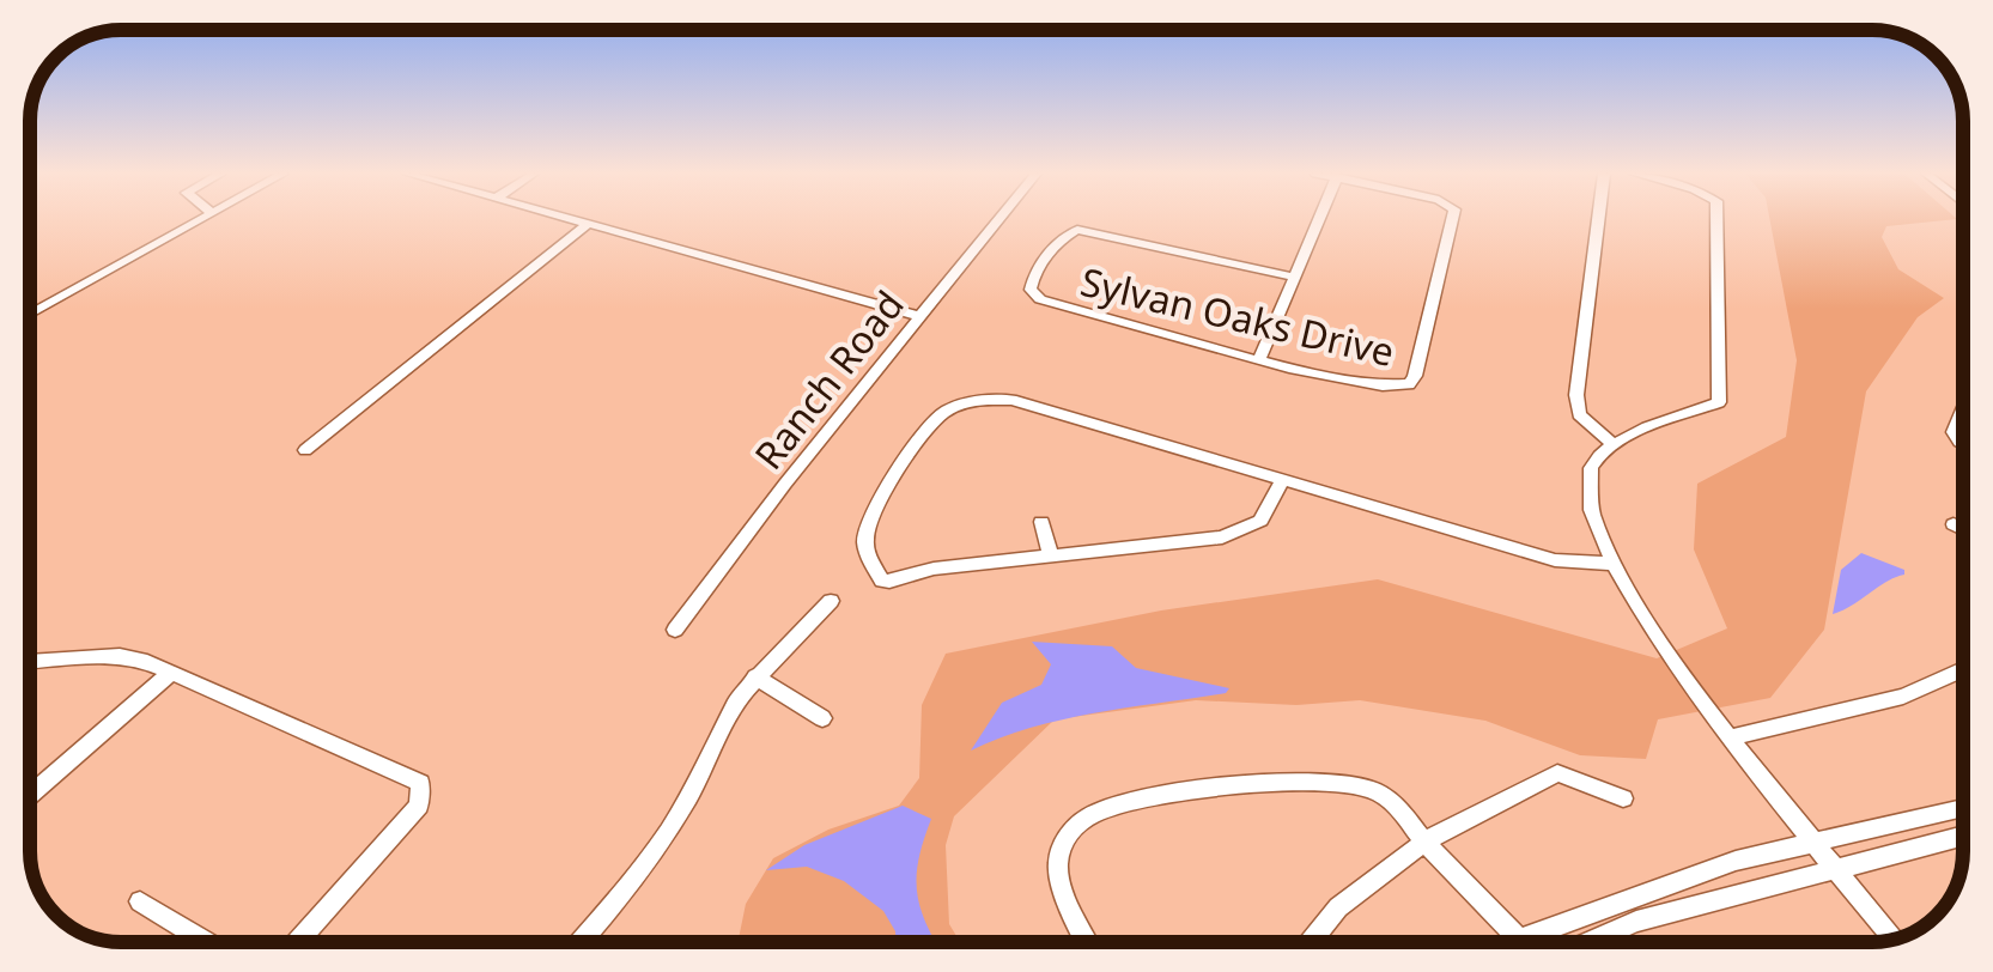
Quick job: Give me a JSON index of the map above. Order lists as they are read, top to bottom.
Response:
{
  "streets": {
    "street": ["Sylvan Oaks Drive", "Ranch Road"]
  }
}
